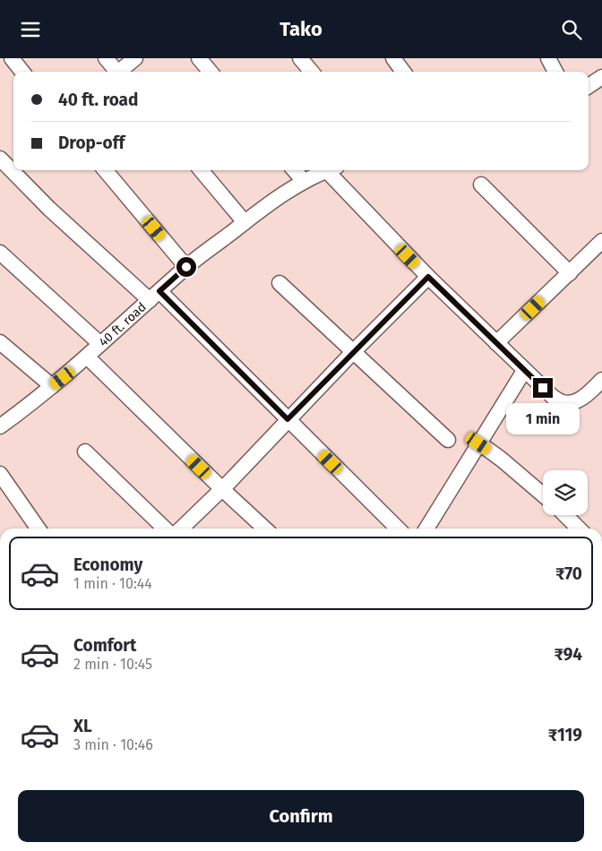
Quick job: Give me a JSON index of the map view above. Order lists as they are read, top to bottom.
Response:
{
  "streets": {
    "street": ["40 ft. road"]
  },
  "page": {
    "header": "Tako",
    "banner": ["40 ft. road", "Drop-off"],
    "bubble": "1 min",
    "list": [
      {
        "name": "Economy",
        "note": "1 min · 10:44",
        "value": "₹70"
      },
      {
        "name": "Comfort",
        "note": "2 min · 10:45",
        "value": "₹94"
      },
      {
        "name": "XL",
        "note": "3 min · 10:46",
        "value": "₹119"
      }
    ],
    "buttons": "Confirm"
  }
}
